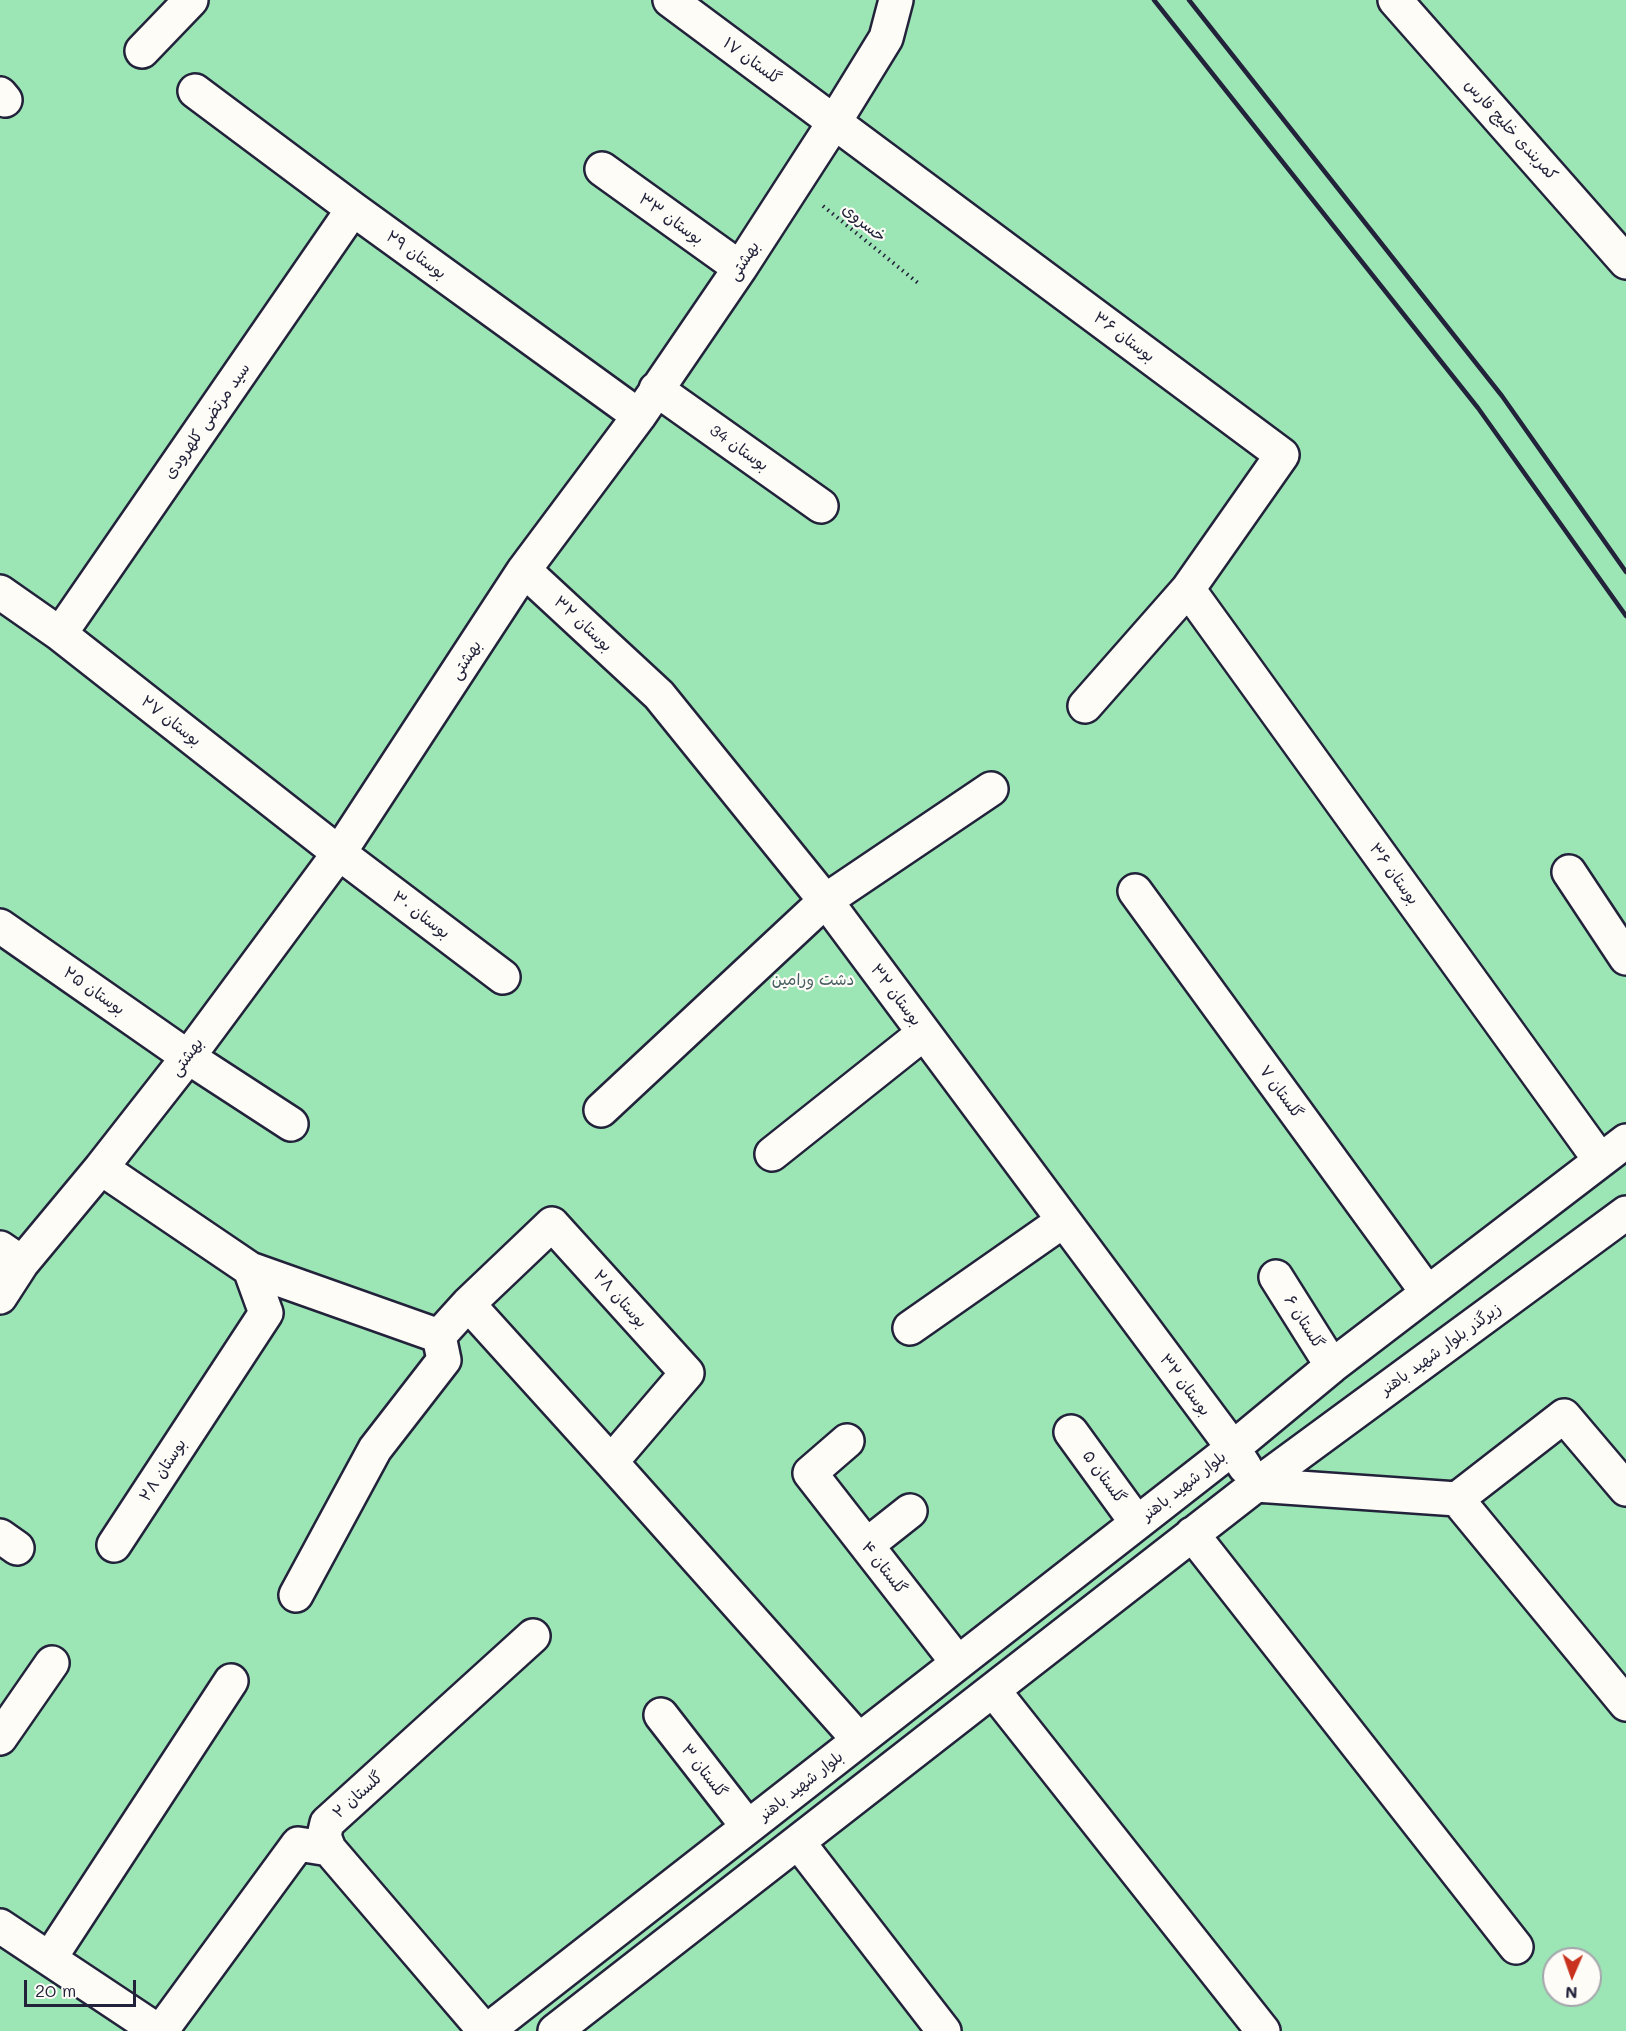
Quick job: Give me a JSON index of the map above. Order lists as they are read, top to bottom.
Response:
{
  "streets": {
    "street": [
      "گلستان ۱۷",
      "کمربندی خلیج فارس",
      "بوستان ۳۳",
      "بوستان ۲۹",
      "بهشتی",
      "بوستان ۳۶",
      "سید مرتضی کلهرودی",
      "بوستان 34",
      "بوستان ۳۲",
      "بوستان ۲۷",
      "بوستان ۳۰",
      "بوستان ۲۵",
      "گلستان ۷",
      "بوستان ۲۸",
      "گلستان ۶",
      "زیرگذر بلوار شهید باهنر",
      "گلستان ۵",
      "بلوار شهید باهنر",
      "گلستان ۴",
      "گلستان ۳",
      "گلستان ۲"
    ],
    "path": ["خسروی"]
  },
  "crossings": [
    ["گلستان ۱۷", "بهشتی"],
    ["گلستان ۱۷", "بوستان ۳۶"],
    ["بوستان ۳۳", "بهشتی"],
    ["خسروی", "بهشتی"],
    ["بوستان ۲۹", "بهشتی"],
    ["بوستان ۲۹", "سید مرتضی کلهرودی"],
    ["بوستان ۲۹", "بوستان 34"],
    ["بهشتی", "بوستان ۳۶"],
    ["بهشتی", "بوستان 34"],
    ["بهشتی", "بوستان ۳۲"],
    ["بهشتی", "بوستان ۲۷"],
    ["بهشتی", "بوستان ۳۰"],
    ["بهشتی", "بوستان ۲۵"],
    ["سید مرتضی کلهرودی", "بوستان ۲۷"],
    ["بوستان ۳۲", "بلوار شهید باهنر"],
    ["بوستان ۲۷", "بوستان ۳۰"],
    ["زیرگذر بلوار شهید باهنر", "بلوار شهید باهنر"],
    ["گلستان ۵", "بلوار شهید باهنر"],
    ["بلوار شهید باهنر", "گلستان ۴"],
    ["بلوار شهید باهنر", "گلستان ۳"]
  ],
  "parks": ["دشت ورامین"],
  "scale_bar": "20 m",
  "north": "bottom"
}
